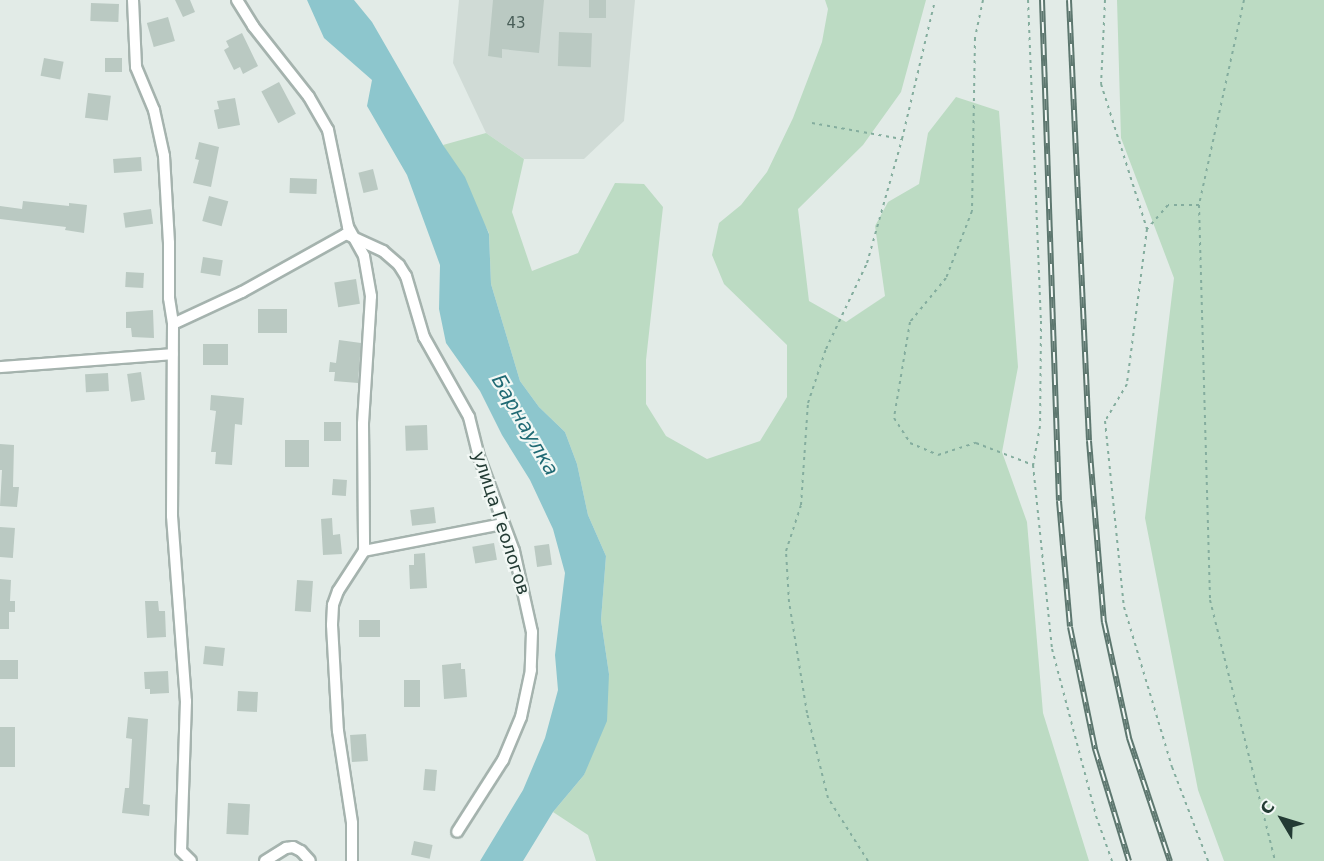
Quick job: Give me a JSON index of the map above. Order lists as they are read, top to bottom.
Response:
{
  "streets": {
    "street": ["улица Геологов"]
  },
  "water": ["Барнаулка"],
  "house_numbers": ["43"],
  "north": "top left"
}
